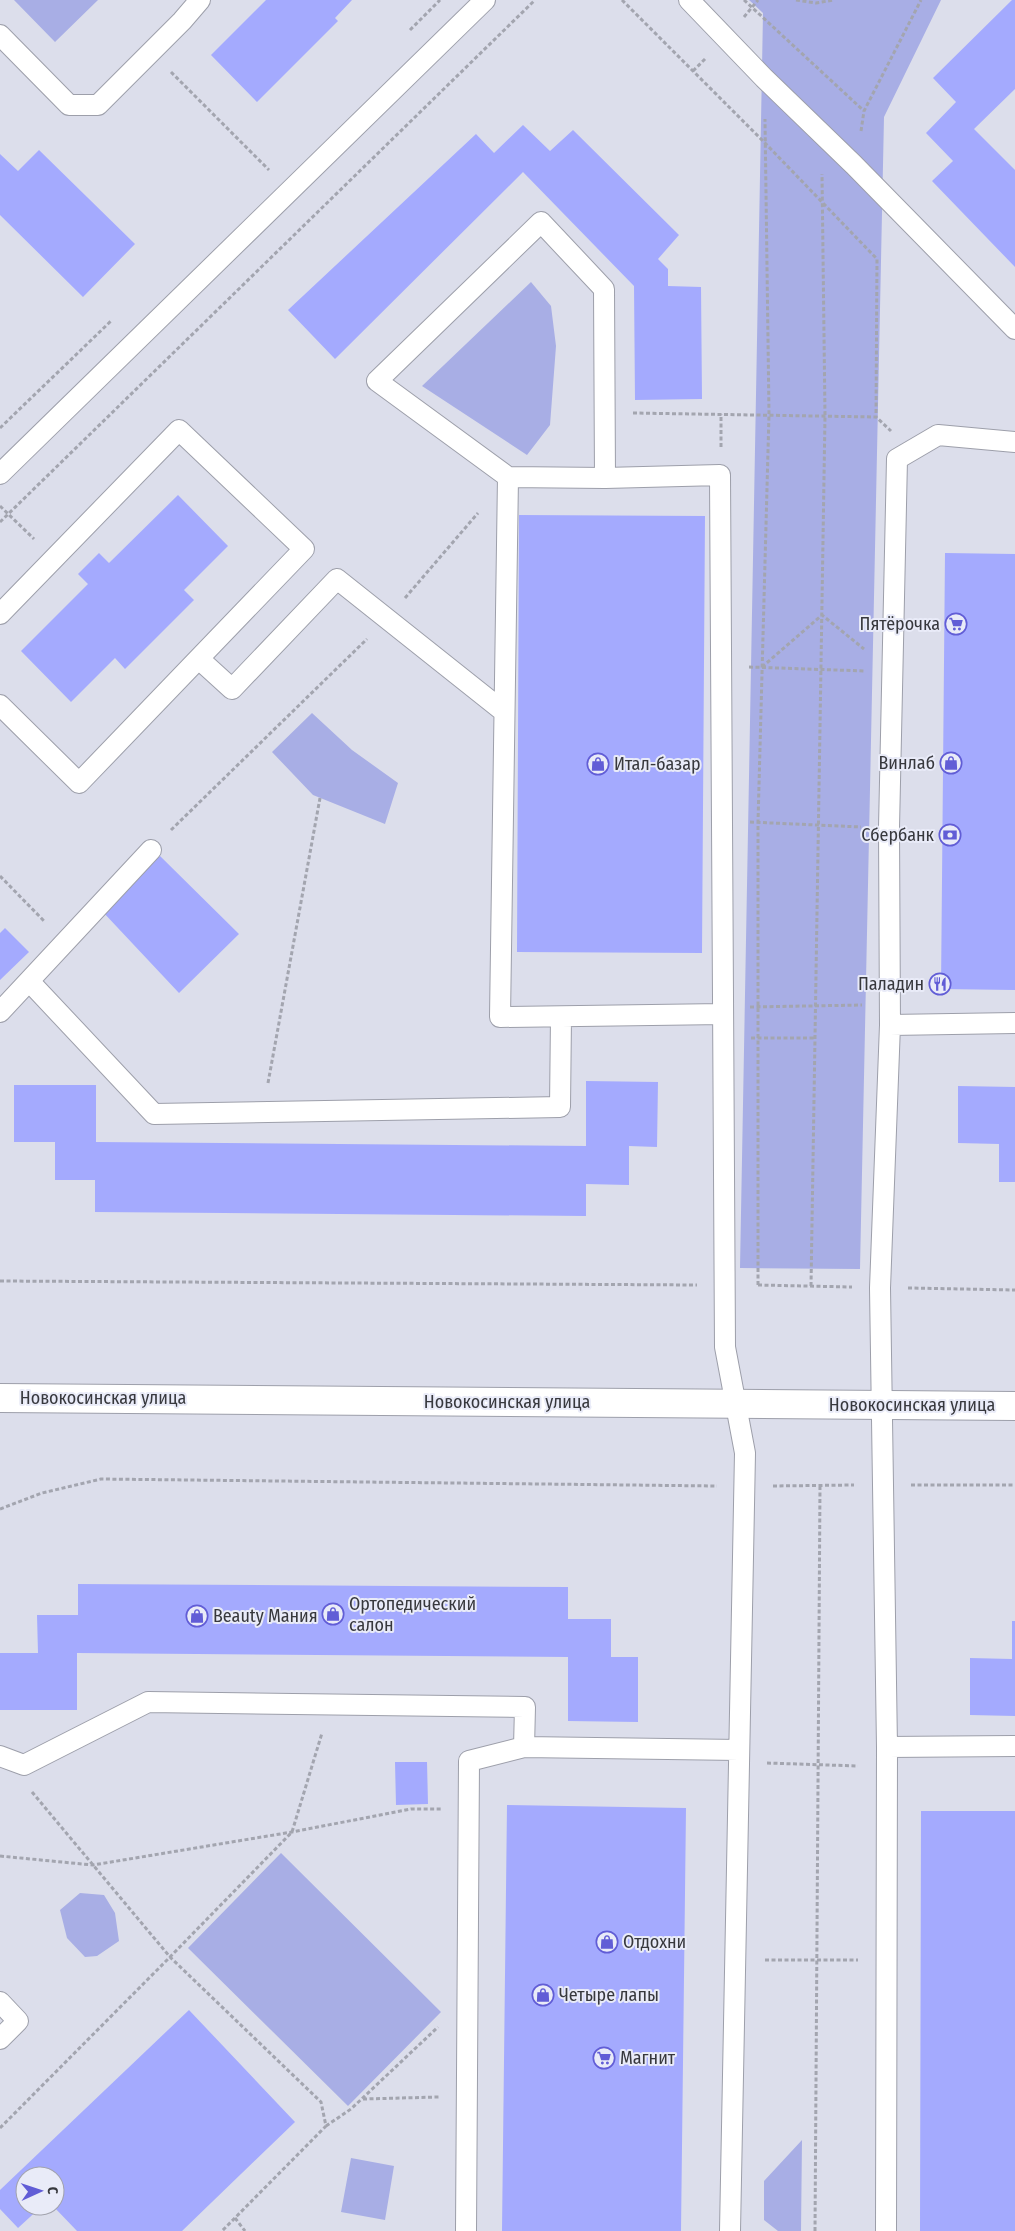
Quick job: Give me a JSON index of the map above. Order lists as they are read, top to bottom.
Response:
{
  "streets": {
    "street": ["Новокосинская улица"]
  },
  "places": {
    "supermarket": ["Пятёрочка", "Магнит"],
    "shop": [
      "Винлаб",
      "Итал-базар",
      "Ортопедический салон",
      "Beauty Мания",
      "Отдохни",
      "Четыре лапы"
    ],
    "bank": ["Сбербанк"],
    "restaurant": ["Паладин"]
  },
  "north": "right"
}
